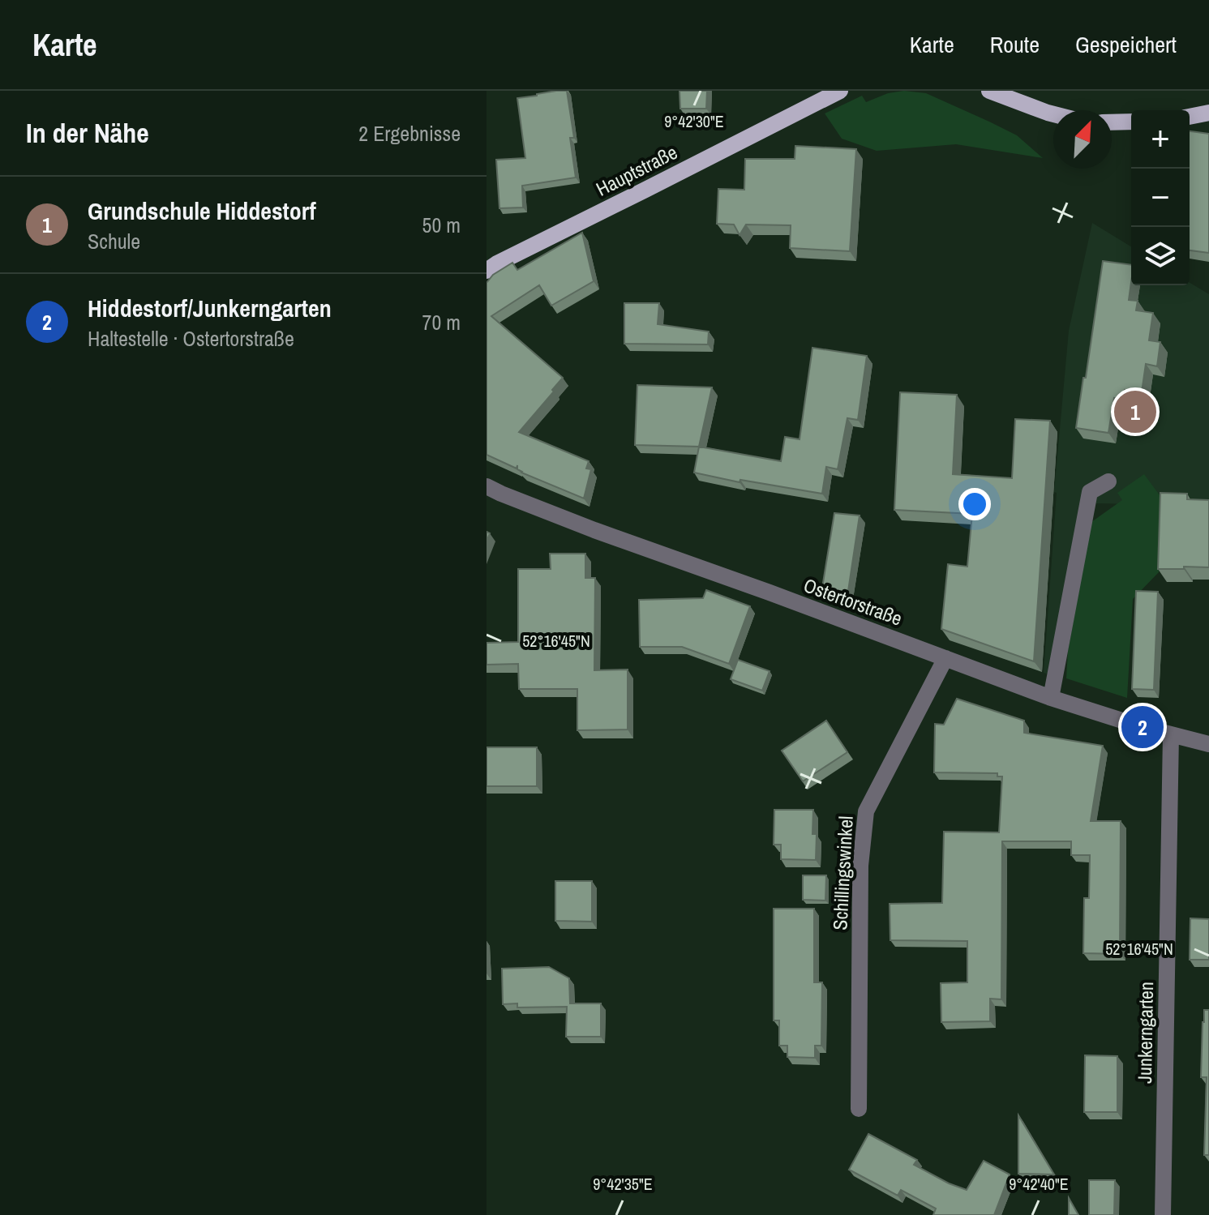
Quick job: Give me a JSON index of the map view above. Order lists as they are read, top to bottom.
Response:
{
  "streets": {
    "main road": ["Hauptstraße"],
    "street": ["Ostertorstraße", "Schillingswinkel", "Junkerngarten"]
  },
  "crossings": [
    ["Ostertorstraße", "Schillingswinkel"],
    ["Ostertorstraße", "Junkerngarten"]
  ],
  "north": "top right",
  "page": {
    "header": "Karte",
    "nav": ["Karte", "Route", "Gespeichert"],
    "heading": ["In der Nähe", "2 Ergebnisse"],
    "map_buttons": ["+", "−"],
    "list": [
      {
        "mark": "1",
        "name": "Grundschule Hiddestorf",
        "note": "Schule",
        "value": "50 m"
      },
      {
        "mark": "2",
        "name": "Hiddestorf/Junkerngarten",
        "note": "Haltestelle · Ostertorstraße",
        "value": "70 m"
      }
    ],
    "pins": ["1", "2"]
  },
  "coordinates": [
    "9°42'30\"E",
    "52°16'45\"N",
    "9°42'35\"E",
    "9°42'40\"E"
  ]
}
